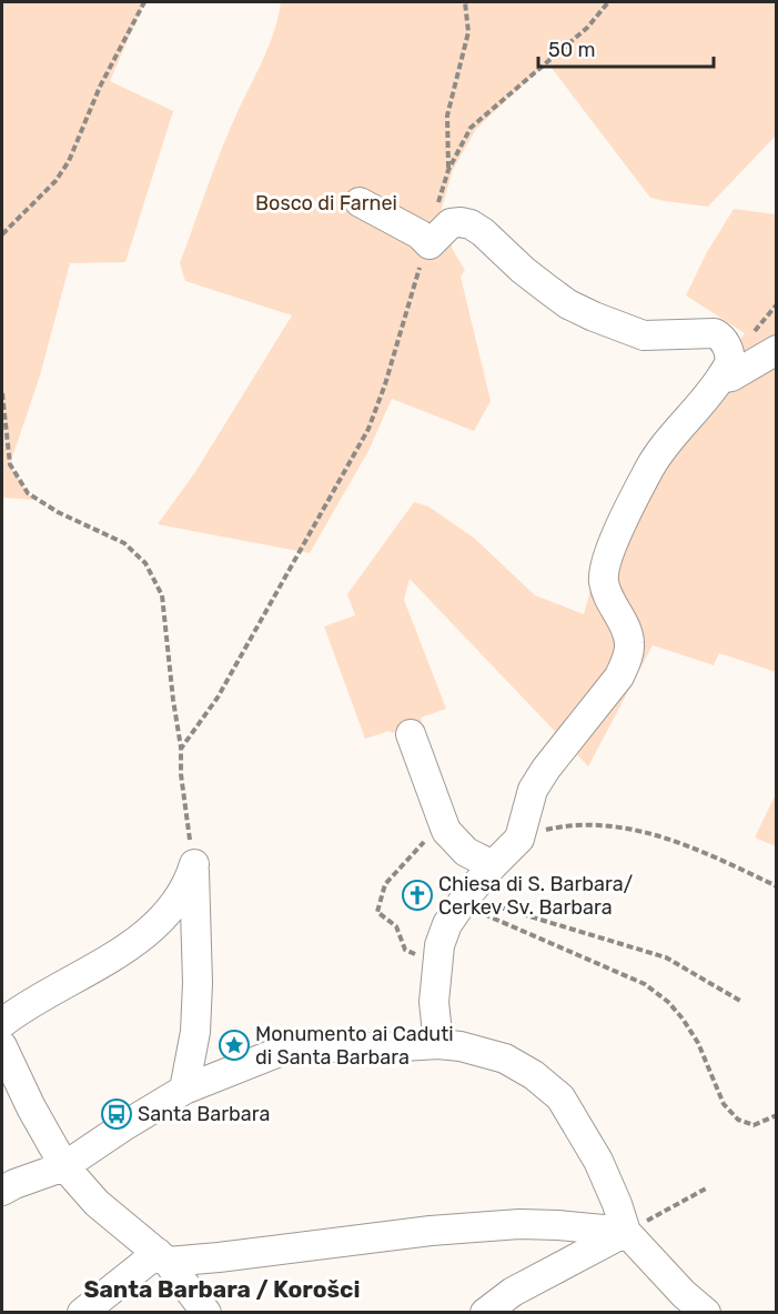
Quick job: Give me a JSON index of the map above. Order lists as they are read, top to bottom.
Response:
{
  "districts": ["Santa Barbara / Korošci"],
  "parks": ["Bosco di Farnei"],
  "places": {
    "church": ["Chiesa di S. Barbara/ Cerkev Sv. Barbara"],
    "place": ["Monumento ai Caduti di Santa Barbara"],
    "bus stop": ["Santa Barbara"]
  },
  "scale_bar": "50 m"
}
